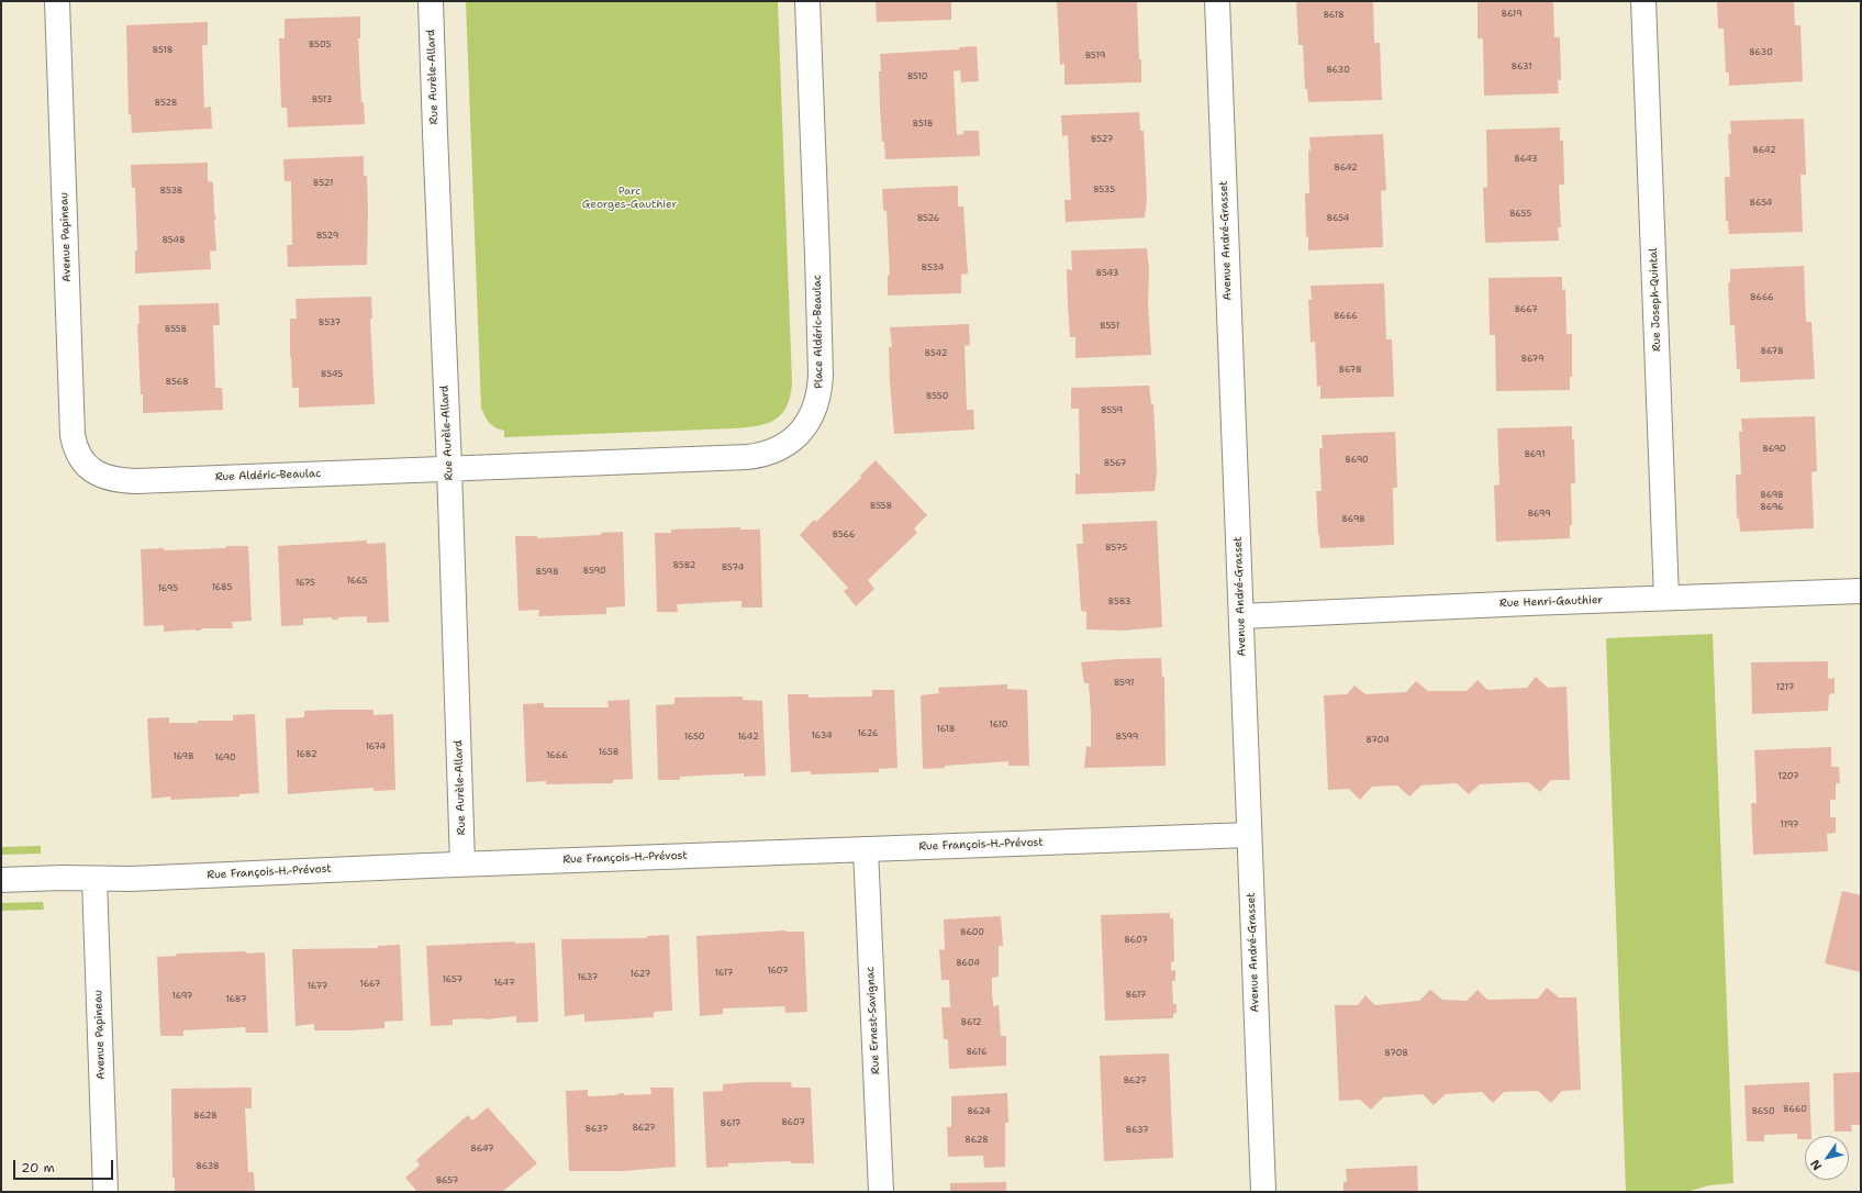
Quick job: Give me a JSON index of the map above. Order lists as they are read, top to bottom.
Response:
{
  "streets": {
    "street": [
      "Rue Aurèle-Allard",
      "Avenue Papineau",
      "Avenue André-Grasset",
      "Rue Joseph-Quintal",
      "Place Aldéric-Beaulac",
      "Rue Aldéric-Beaulac",
      "Rue Henri-Gauthier",
      "Rue François-H.-Prévost",
      "Rue Ernest-Savignac"
    ]
  },
  "crossings": [
    ["Rue Aurèle-Allard", "Place Aldéric-Beaulac"],
    ["Rue Aurèle-Allard", "Rue Aldéric-Beaulac"],
    ["Rue Aurèle-Allard", "Rue François-H.-Prévost"],
    ["Avenue Papineau", "Rue Aldéric-Beaulac"],
    ["Avenue Papineau", "Rue François-H.-Prévost"],
    ["Avenue André-Grasset", "Rue Henri-Gauthier"],
    ["Avenue André-Grasset", "Rue François-H.-Prévost"],
    ["Rue Joseph-Quintal", "Rue Henri-Gauthier"],
    ["Place Aldéric-Beaulac", "Rue Aldéric-Beaulac"],
    ["Rue François-H.-Prévost", "Rue Ernest-Savignac"]
  ],
  "parks": ["Parc Georges-Gauthier"],
  "house_numbers": [
    "8619",
    "8618",
    "8505",
    "8518",
    "8630",
    "8519",
    "8631",
    "8630",
    "8510",
    "8513",
    "8528",
    "8518",
    "8527",
    "8642",
    "8643",
    "8642",
    "8521",
    "8535",
    "8538",
    "8654",
    "8655",
    "8526",
    "8654",
    "8529",
    "8548",
    "8534",
    "8543",
    "8666",
    "8667",
    "8666",
    "8537",
    "8551",
    "8558",
    "8678",
    "8542",
    "8679",
    "8678",
    "8545",
    "8568",
    "8550",
    "8559",
    "8690",
    "8691",
    "8690",
    "8567",
    "8698",
    "8558",
    "8696",
    "8699",
    "8698",
    "8566",
    "8575",
    "8582",
    "8574",
    "8590",
    "8598",
    "1665",
    "1675",
    "1685",
    "1695",
    "8583",
    "8591",
    "1217",
    "1610",
    "1618",
    "1626",
    "1634",
    "1650",
    "1642",
    "8599",
    "8704",
    "1674",
    "1658",
    "1682",
    "1666",
    "1698",
    "1690",
    "1207",
    "1197",
    "8600",
    "8607",
    "8604",
    "1607",
    "1617",
    "1627",
    "1637",
    "1657",
    "1647",
    "1667",
    "1677",
    "8617",
    "1697",
    "1687",
    "8612",
    "8616",
    "8708",
    "8627",
    "8660",
    "8624",
    "8650",
    "8628",
    "8607",
    "8617",
    "8627",
    "8637",
    "8637",
    "8628",
    "8647",
    "8638",
    "8657"
  ],
  "scale_bar": "20 m",
  "north": "bottom left"
}
